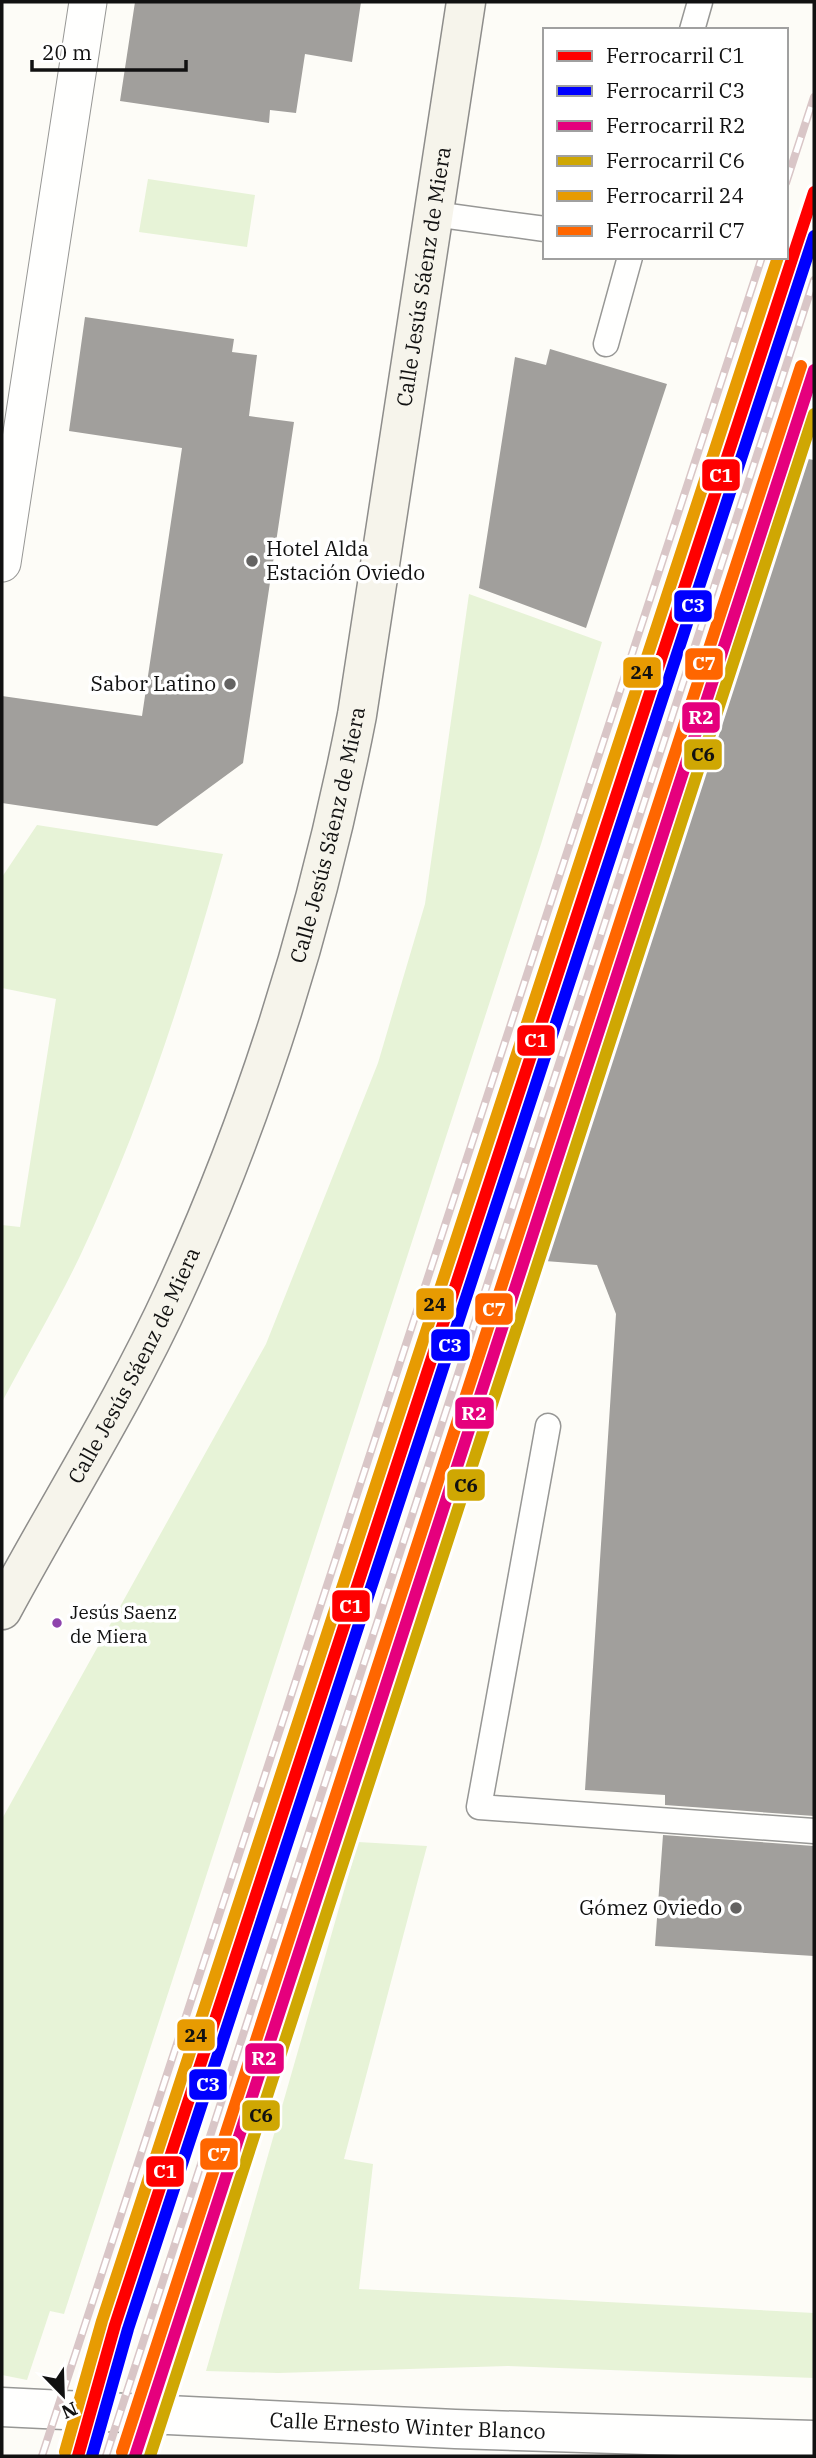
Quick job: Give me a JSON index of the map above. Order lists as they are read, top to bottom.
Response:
{
  "streets": {
    "main road": ["Calle Jesús Sáenz de Miera"],
    "street": ["Calle Ernesto Winter Blanco"]
  },
  "places": [
    "Hotel Alda Estación Oviedo",
    "Sabor Latino",
    "Jesús Saenz de Miera",
    "Gómez Oviedo"
  ],
  "lines": [
    "rail line C1",
    "rail line C3",
    "rail line 24",
    "rail line C7",
    "rail line R2",
    "rail line C6"
  ],
  "legend": [
    "Ferrocarril C1",
    "Ferrocarril C3",
    "Ferrocarril R2",
    "Ferrocarril C6",
    "Ferrocarril 24",
    "Ferrocarril C7"
  ],
  "scale_bar": "20 m",
  "north": "bottom right"
}
